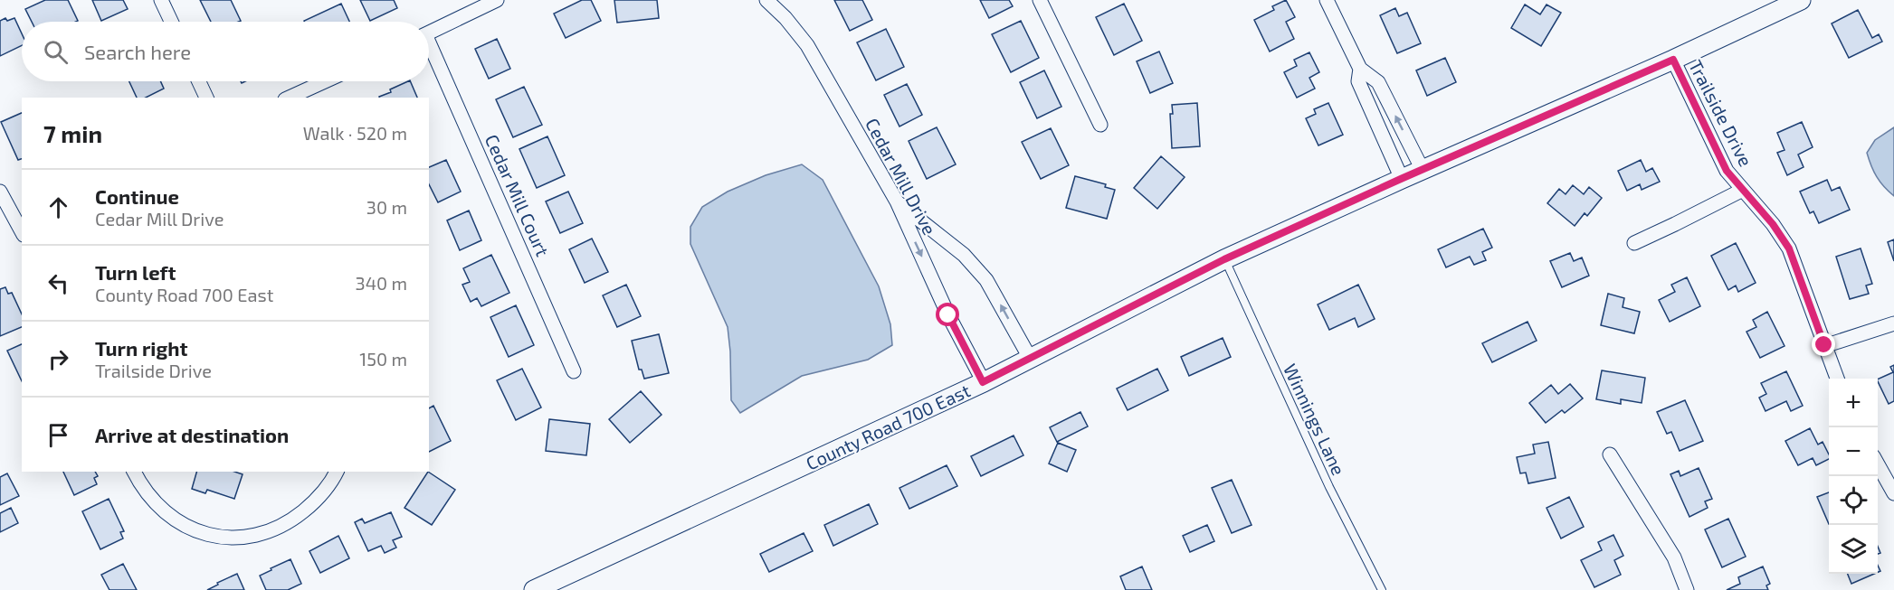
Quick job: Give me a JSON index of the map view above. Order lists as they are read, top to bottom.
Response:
{
  "streets": {
    "main road": ["County Road 700 East"],
    "street": ["Trailside Drive", "Cedar Mill Drive", "Cedar Mill Court"],
    "lane": ["Winnings Lane"]
  },
  "crossings": [
    ["Trailside Drive", "County Road 700 East"],
    ["Cedar Mill Drive", "County Road 700 East"],
    ["Winnings Lane", "County Road 700 East"]
  ],
  "page": {
    "search": "Search here",
    "heading": ["7 min", "Walk · 520 m"],
    "list": [
      ["Continue", "Cedar Mill Drive", "30 m"],
      ["Turn left", "County Road 700 East", "340 m"],
      ["Turn right", "Trailside Drive", "150 m"],
      "Arrive at destination"
    ],
    "map_buttons": ["+", "−"]
  }
}
